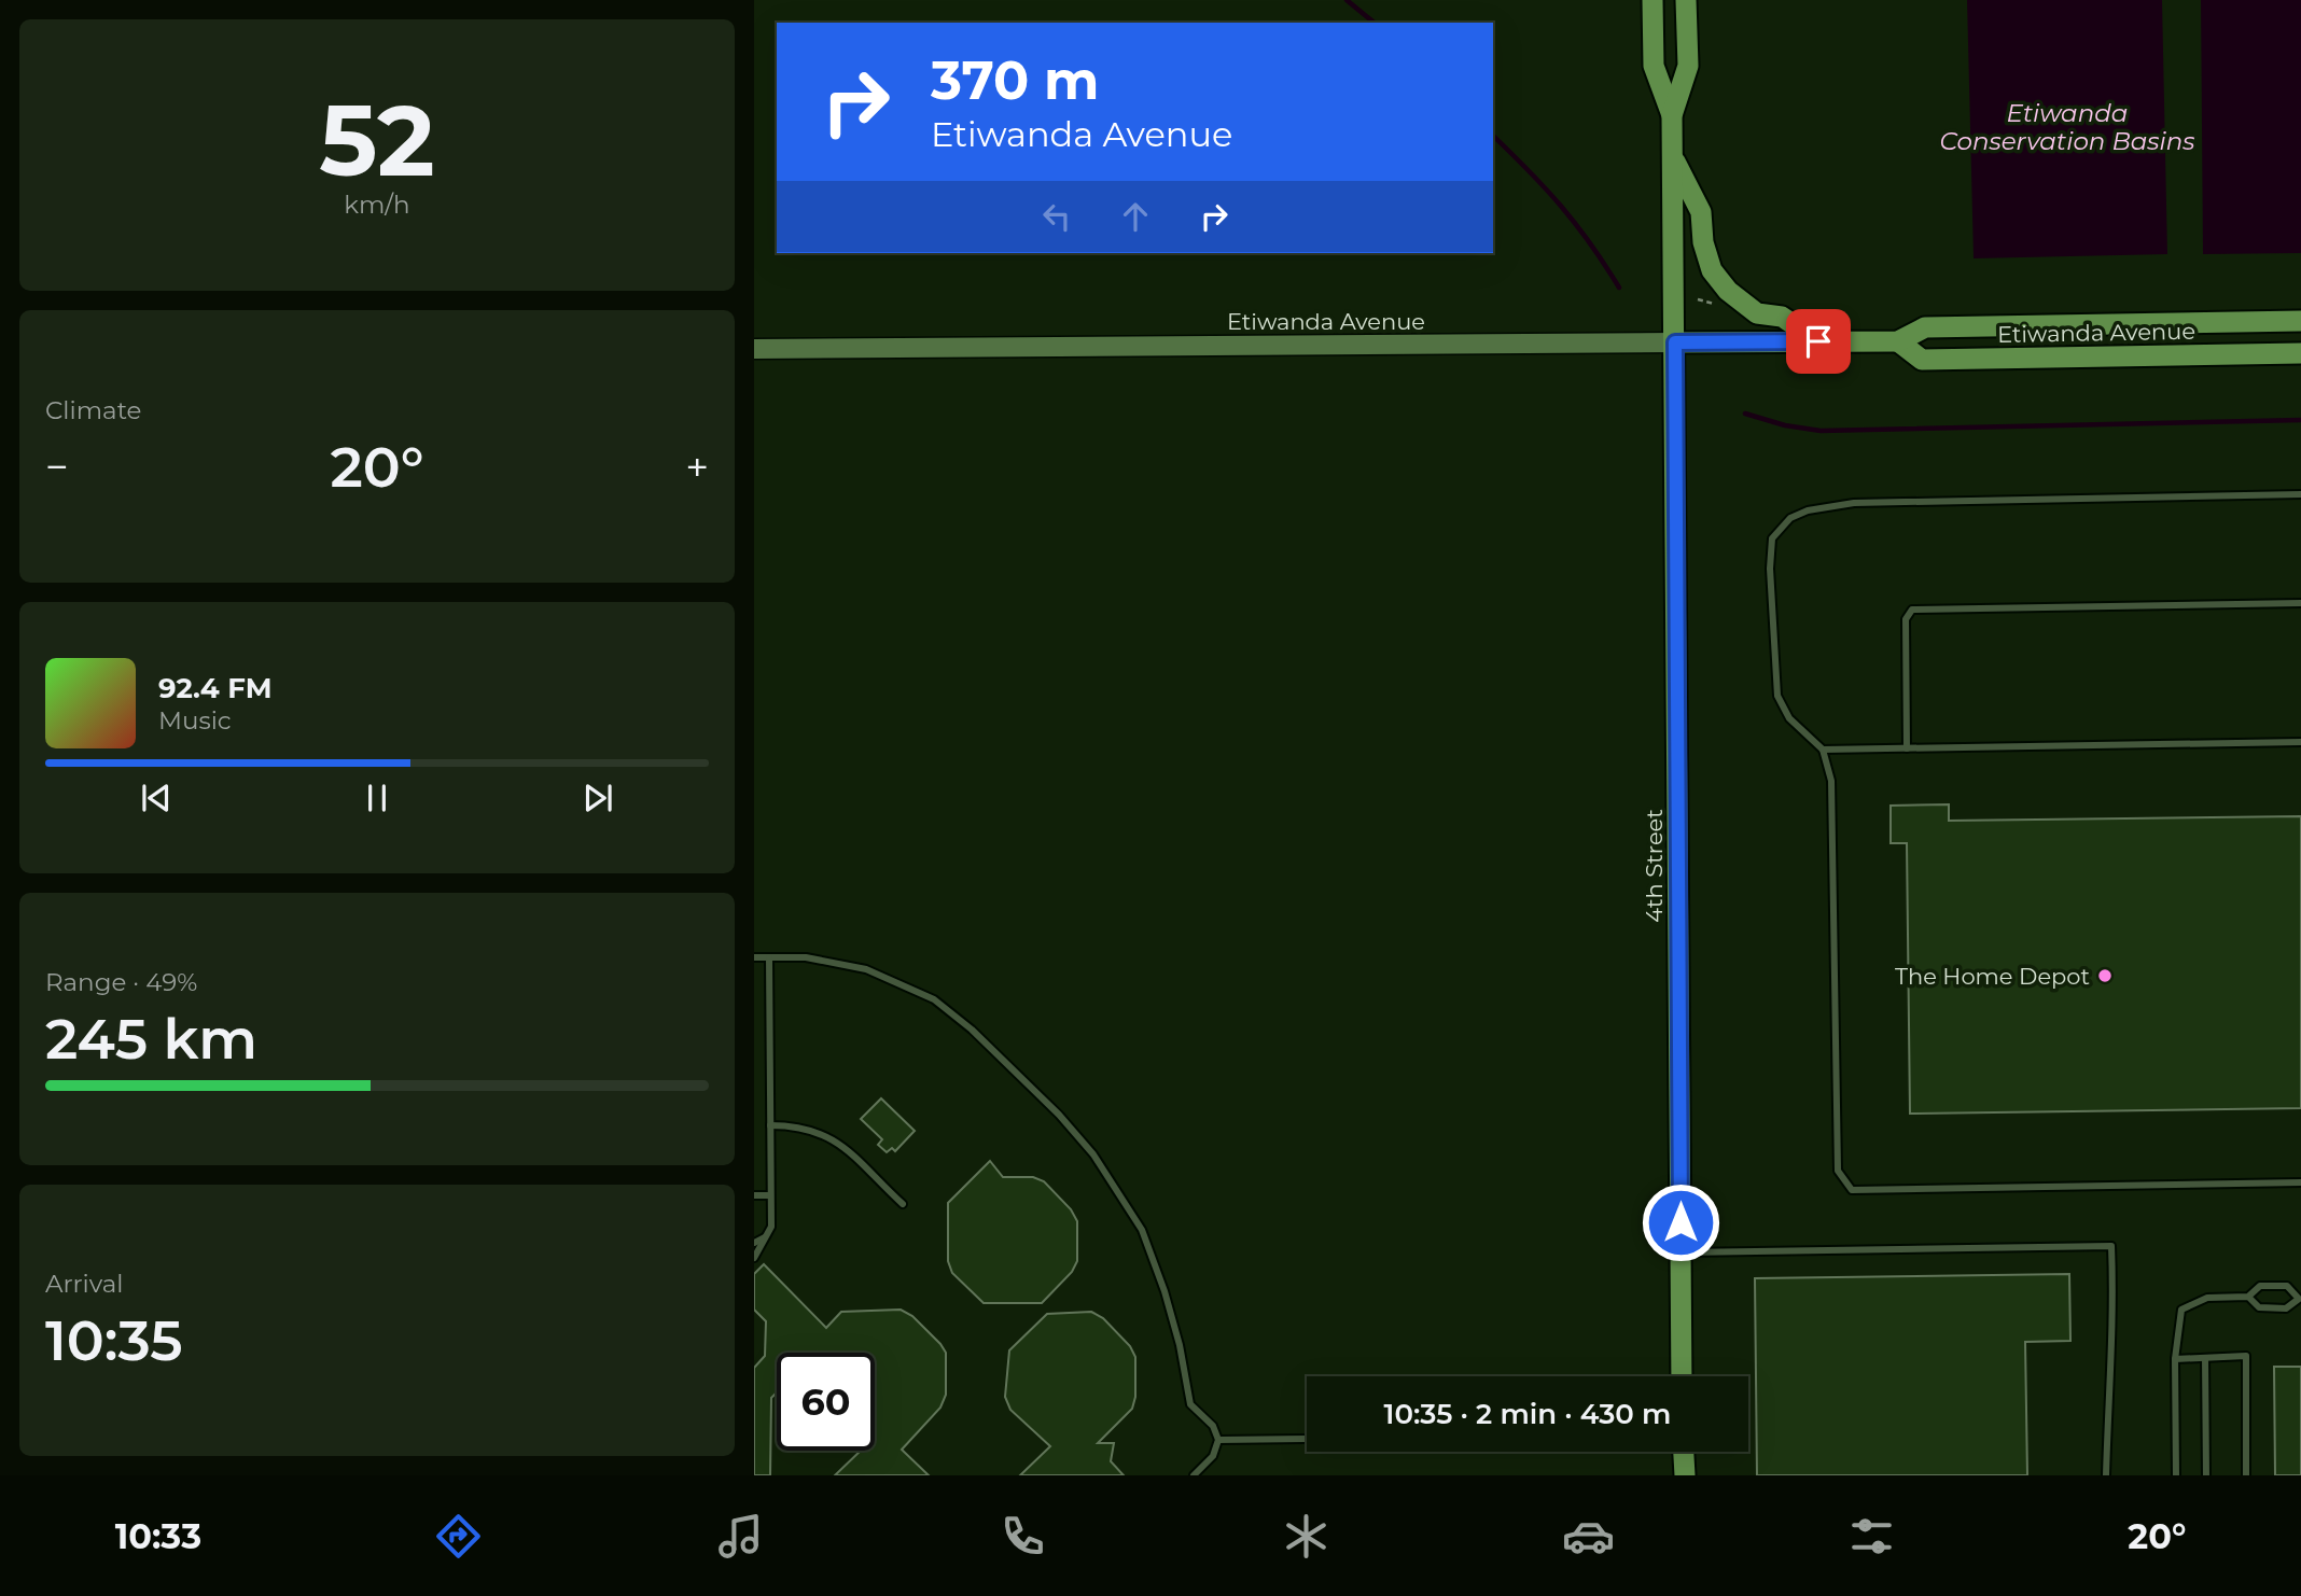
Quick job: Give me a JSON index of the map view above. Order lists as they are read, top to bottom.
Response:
{
  "streets": {
    "main road": ["Etiwanda Avenue", "4th Street"]
  },
  "crossings": [
    ["Etiwanda Avenue", "4th Street"]
  ],
  "water": ["Etiwanda Conservation Basins"],
  "places": ["The Home Depot"],
  "page": {
    "tile": [
      ["52", "km/h"],
      "Climate",
      ["Range · 49%", "245 km"],
      ["Arrival", "10:35"]
    ],
    "turn": ["370 m", "Etiwanda Avenue"],
    "heat": ["−", "20°", "+"],
    "song": ["92.4 FM", "Music"],
    "limit": "60",
    "trip": "10:35 · 2 min · 430 m",
    "tabs": ["10:33", "20°"]
  }
}
